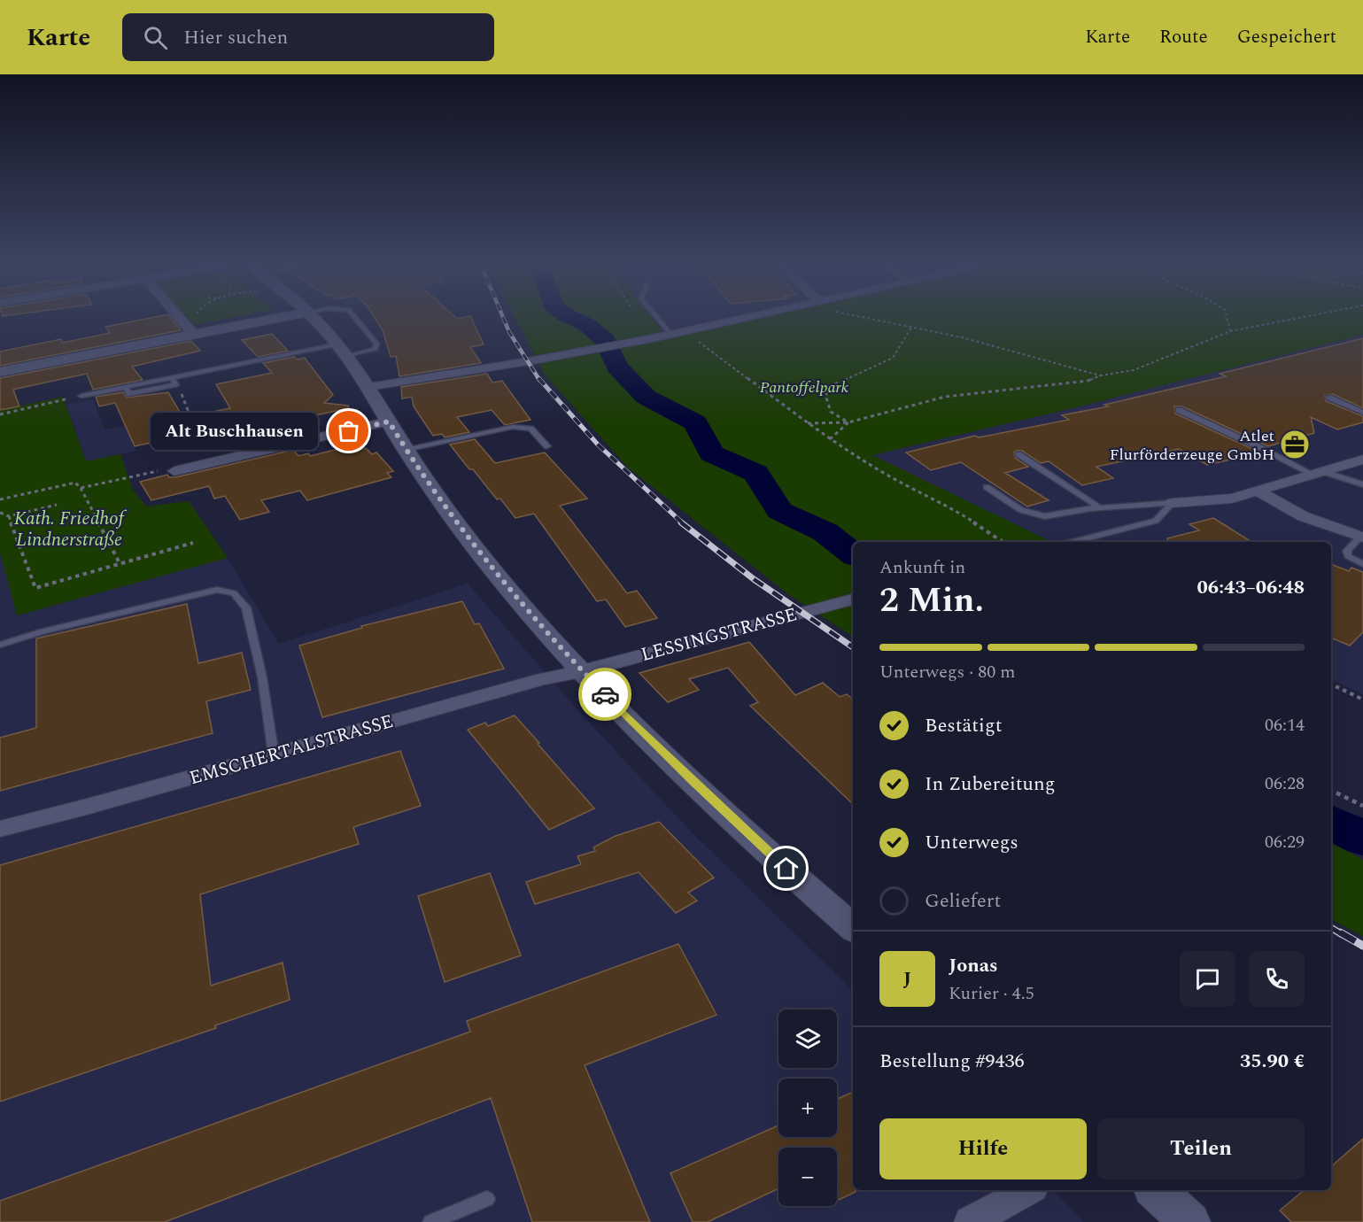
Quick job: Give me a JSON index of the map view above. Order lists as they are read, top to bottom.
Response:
{
  "streets": {
    "street": ["LESSINGSTRASSE", "EMSCHERTALSTRASSE"]
  },
  "crossings": [
    ["LESSINGSTRASSE", "EMSCHERTALSTRASSE"]
  ],
  "parks": ["Pantoffelpark", "Kath. Friedhof Lindnerstraße"],
  "places": {
    "other": ["Alt Buschhausen"],
    "office": ["Atlet Flurförderzeuge GmbH"]
  },
  "page": {
    "header": "Karte",
    "search": "Hier suchen",
    "nav": ["Karte", "Route", "Gespeichert"],
    "bubble": "Alt Buschhausen",
    "heading": ["2 Min.", "Ankunft in", "06:43–06:48"],
    "panel": [
      "Jonas",
      "Kurier · 4.5",
      "Bestellung #9436",
      "35.90 €"
    ],
    "bar": "Unterwegs · 80 m",
    "list": [
      ["Bestätigt", "06:14"],
      ["In Zubereitung", "06:28"],
      ["Unterwegs", "06:29"],
      "Geliefert"
    ],
    "round": "J",
    "map_buttons": ["+", "−"],
    "buttons": ["Hilfe", "Teilen"]
  }
}
